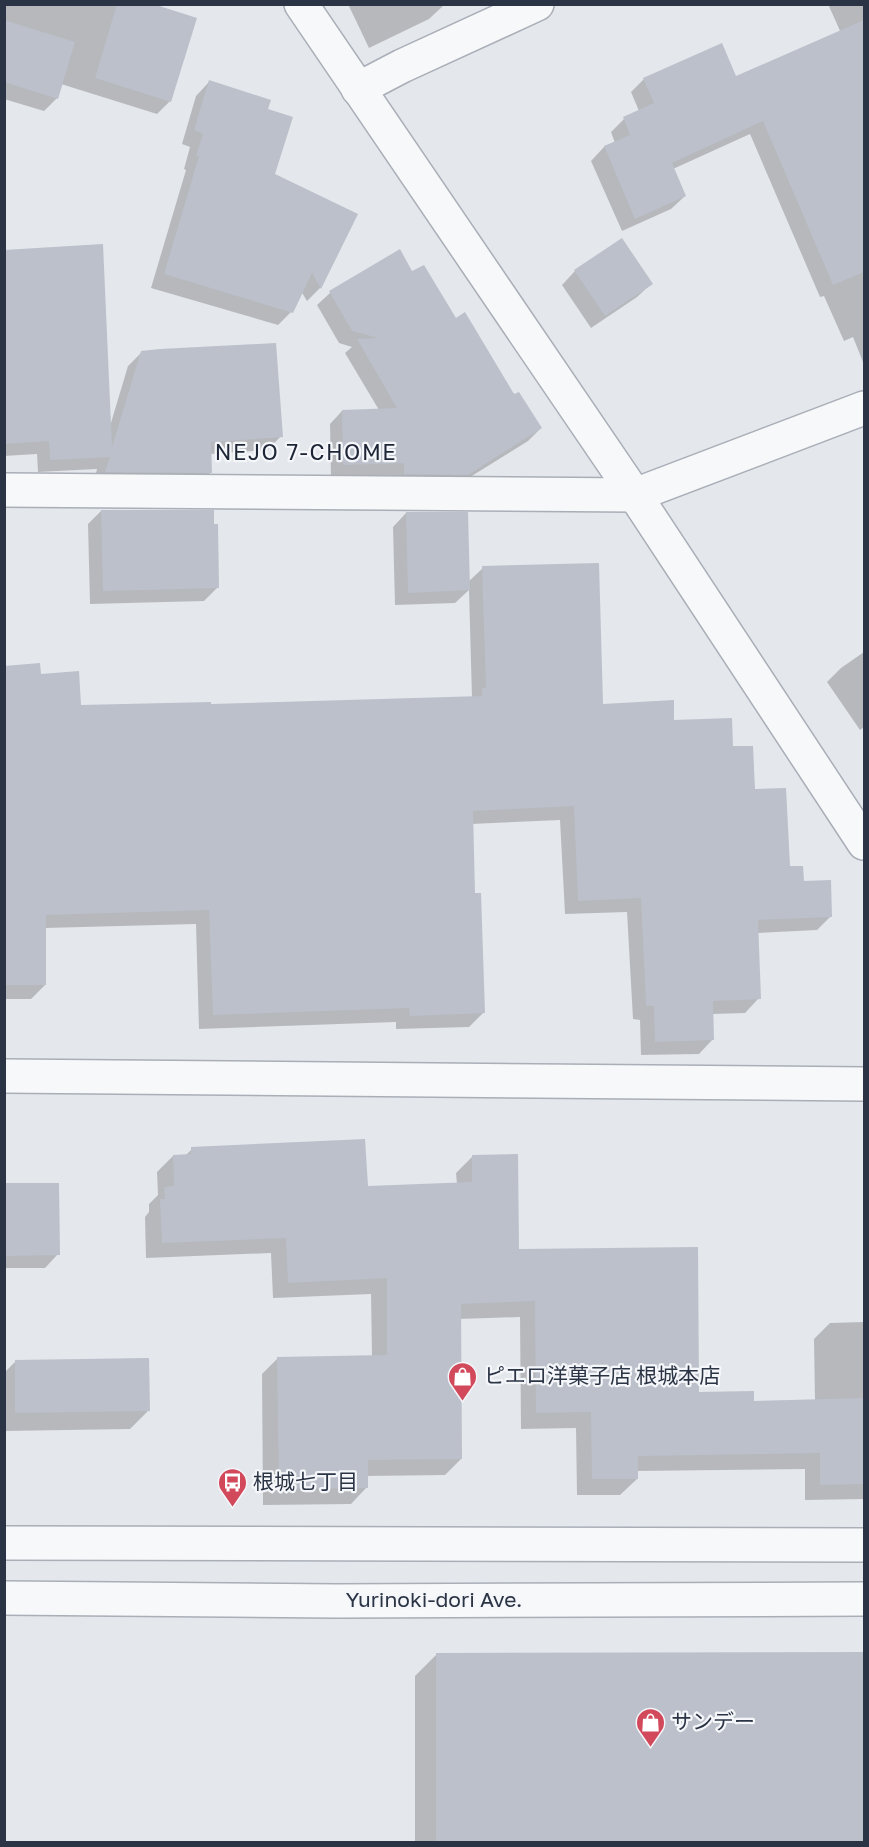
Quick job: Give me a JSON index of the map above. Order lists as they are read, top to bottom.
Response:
{
  "streets": {
    "street": ["Yurinoki-dori Ave."]
  },
  "districts": ["NEJO 7-CHOME"],
  "places": {
    "shop": ["ピエロ洋菓子店 根城本店", "サンデー"],
    "bus stop": ["根城七丁目"]
  }
}
